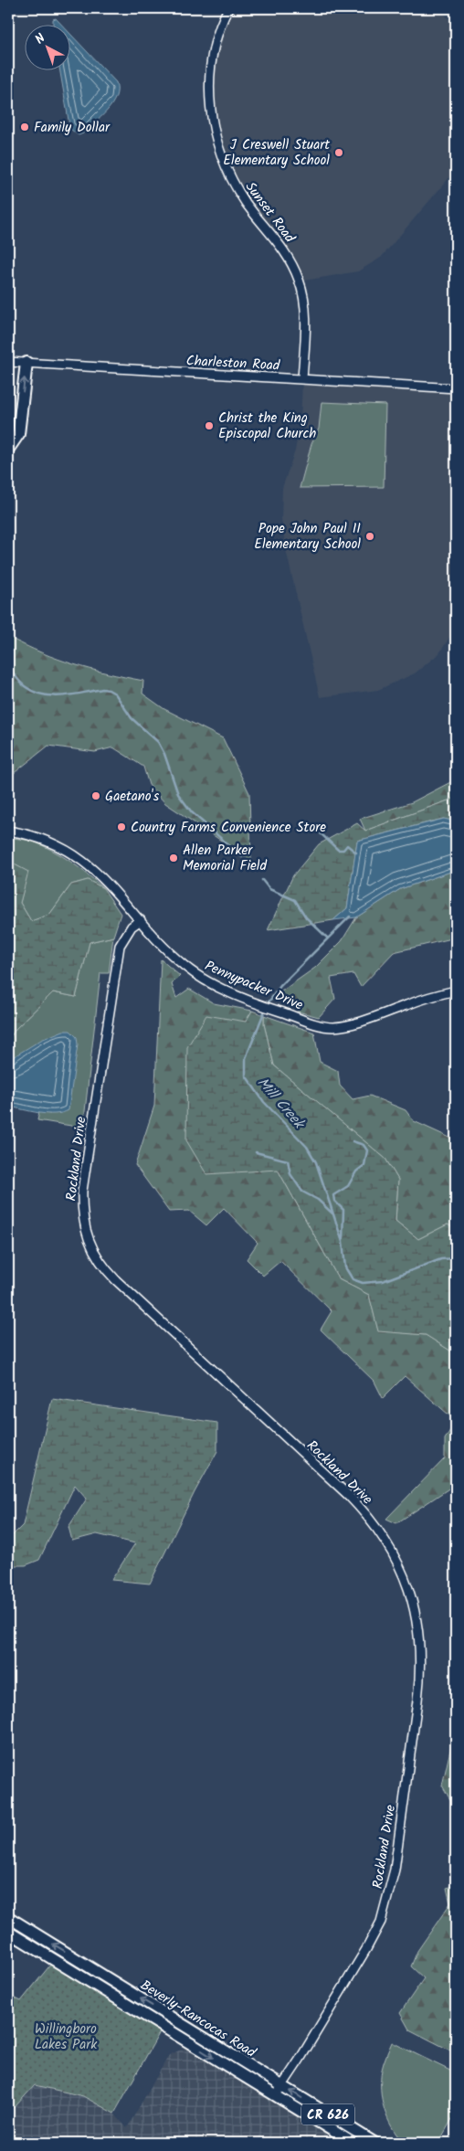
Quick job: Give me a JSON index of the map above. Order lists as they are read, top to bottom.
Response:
{
  "streets": {
    "main road": ["Beverly-Rancocas Road", "CR 626"],
    "street": [
      "Sunset Road",
      "Charleston Road",
      "Pennypacker Drive",
      "Rockland Drive"
    ]
  },
  "crossings": [
    ["Sunset Road", "Charleston Road"],
    ["Pennypacker Drive", "Rockland Drive"],
    ["Rockland Drive", "Beverly-Rancocas Road"]
  ],
  "water": ["Mill Creek"],
  "parks": ["Willingboro Lakes Park"],
  "places": [
    "Family Dollar",
    "J Creswell Stuart Elementary School",
    "Christ the King Episcopal Church",
    "Pope John Paul II Elementary School",
    "Gaetano's",
    "Country Farms Convenience Store",
    "Allen Parker Memorial Field"
  ],
  "north": "top left"
}
